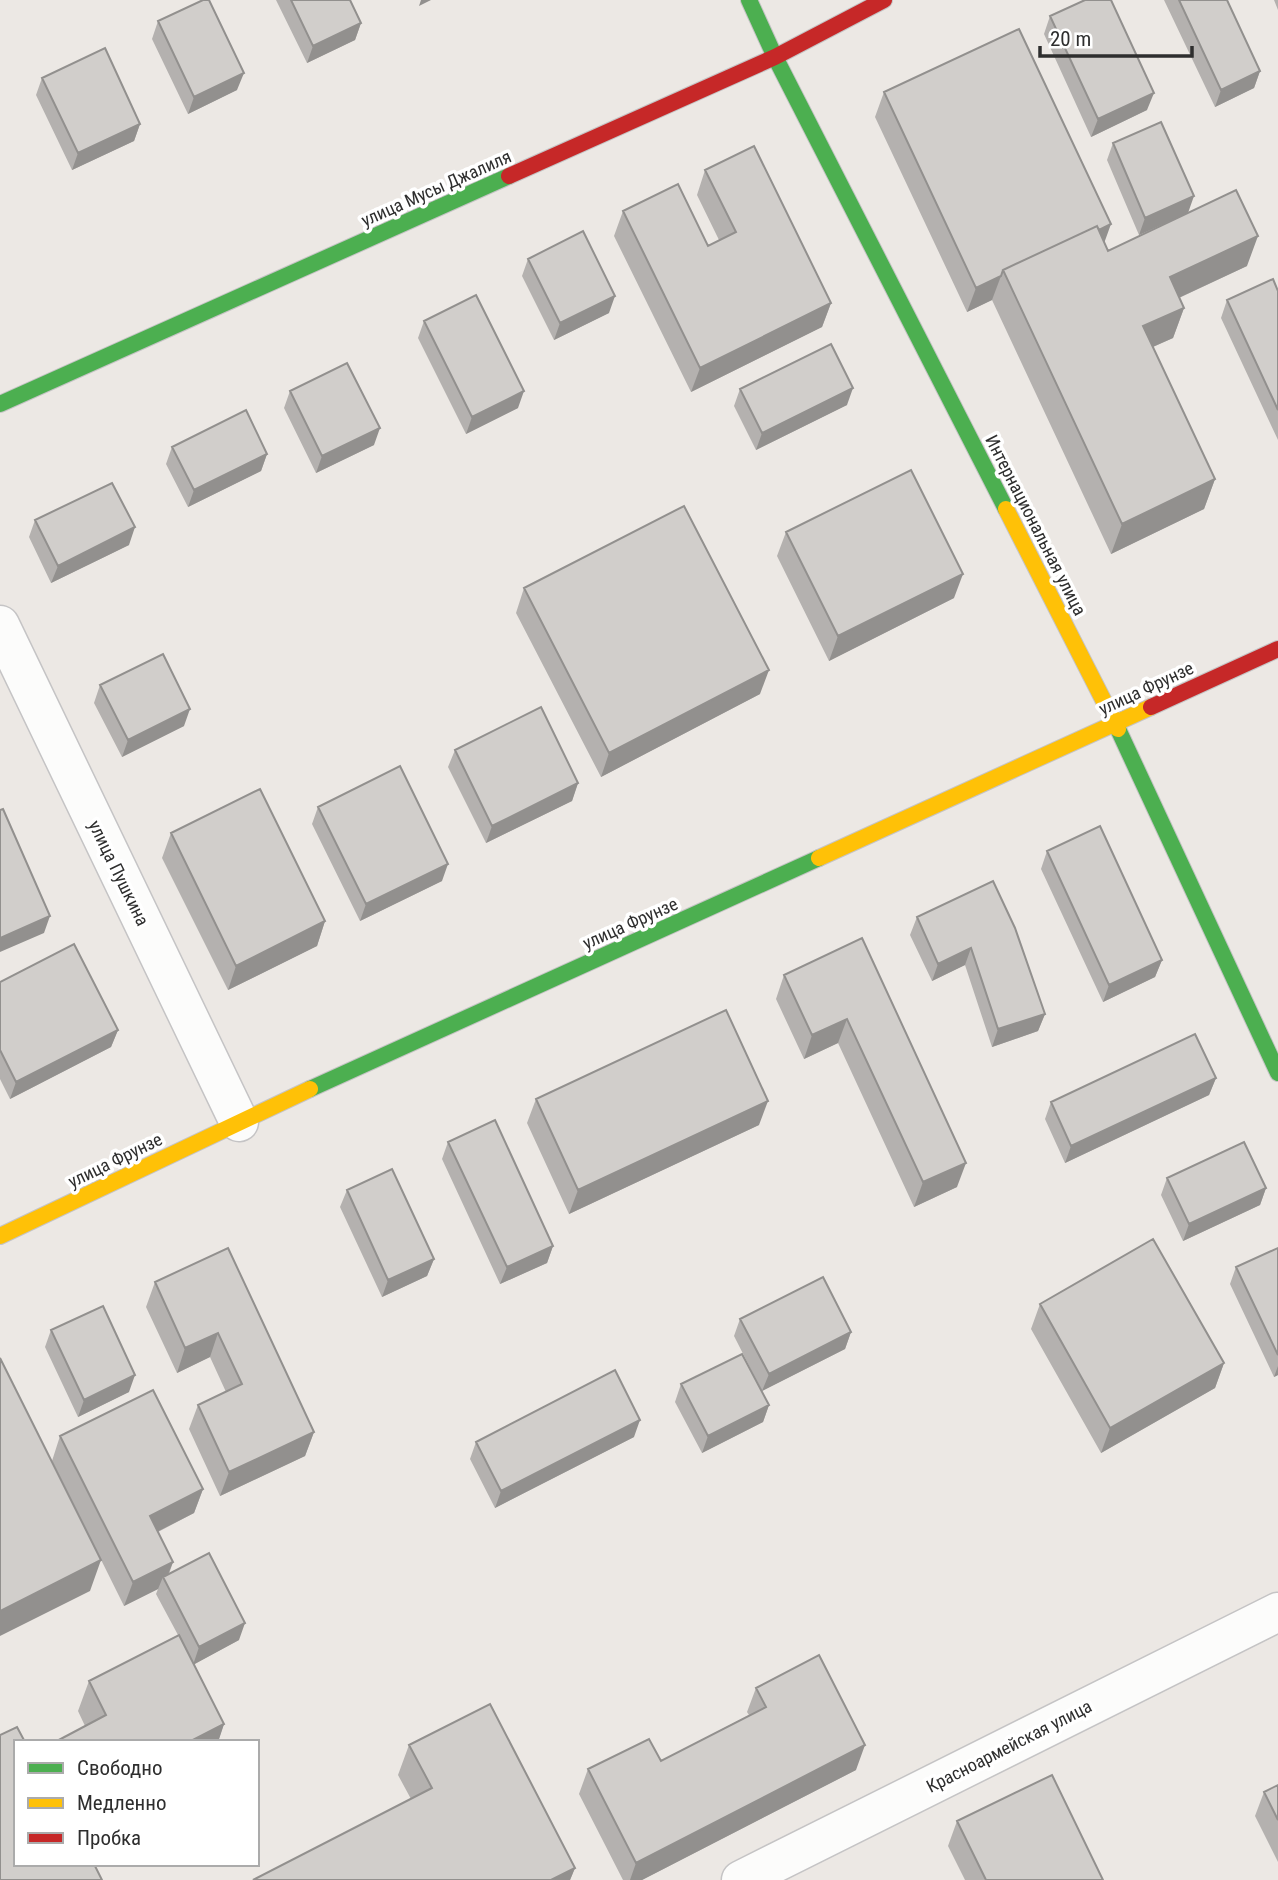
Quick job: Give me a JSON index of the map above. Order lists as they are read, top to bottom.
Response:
{
  "streets": {
    "street": [
      "улица Мусы Джалиля",
      "Интернациональная улица",
      "улица Фрунзе",
      "улица Пушкина",
      "Красноармейская улица"
    ]
  },
  "crossings": [
    ["улица Мусы Джалиля", "Интернациональная улица"],
    ["Интернациональная улица", "улица Фрунзе"],
    ["улица Фрунзе", "улица Пушкина"]
  ],
  "legend": ["Свободно", "Медленно", "Пробка"],
  "scale_bar": "20 m"
}
